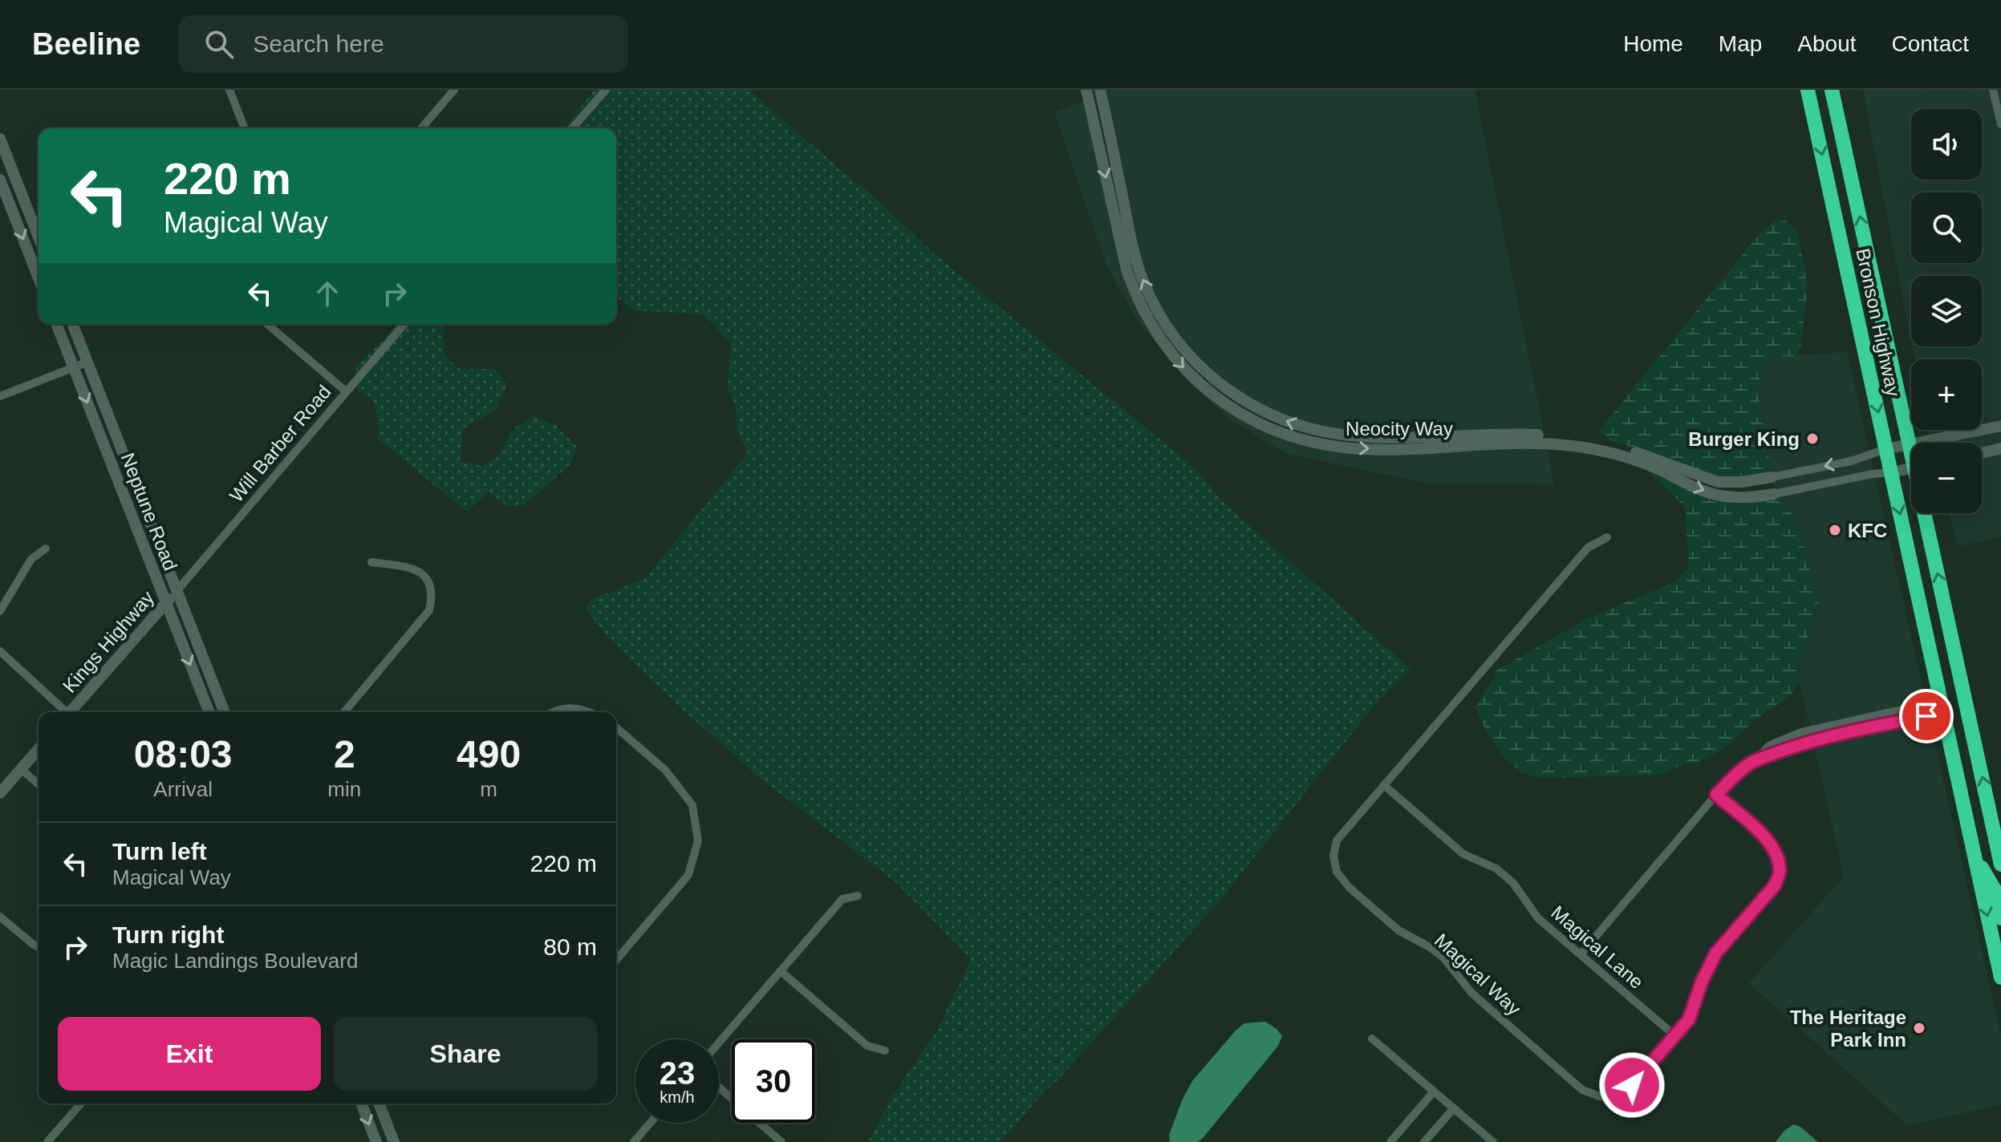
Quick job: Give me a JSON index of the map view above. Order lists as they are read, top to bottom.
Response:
{
  "streets": {
    "highway": ["Bronson Highway"],
    "street": [
      "Neocity Way",
      "Will Barber Road",
      "Neptune Road",
      "Kings Highway",
      "Magical Lane",
      "Magical Way"
    ]
  },
  "crossings": [
    ["Will Barber Road", "Neptune Road"],
    ["Will Barber Road", "Kings Highway"],
    ["Neptune Road", "Kings Highway"],
    ["Magical Lane", "Magical Way"]
  ],
  "places": ["Burger King", "KFC", "The Heritage Park Inn"],
  "page": {
    "header": "Beeline",
    "search": "Search here",
    "nav": [
      "Home",
      "Map",
      "About",
      "Contact"
    ],
    "map_buttons": ["+", "−"],
    "turn": ["220 m", "Magical Way"],
    "eta": [
      "08:03",
      "Arrival",
      "2",
      "min",
      "490",
      "m"
    ],
    "list": [
      {
        "name": "Turn left",
        "note": "Magical Way",
        "value": "220 m"
      },
      {
        "name": "Turn right",
        "note": "Magic Landings Boulevard",
        "value": "80 m"
      }
    ],
    "buttons": ["Exit", "Share"],
    "speed": "23 km/h",
    "limit": "30"
  }
}
